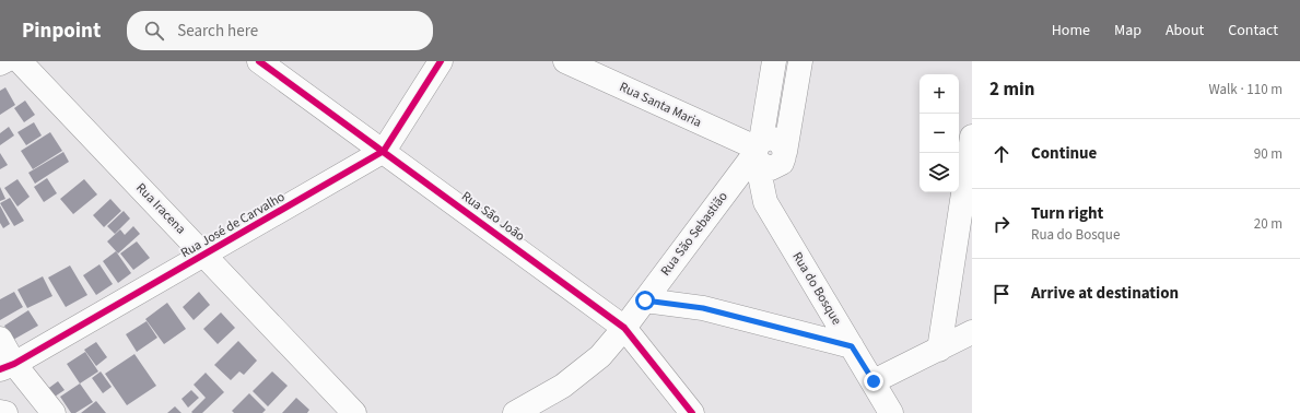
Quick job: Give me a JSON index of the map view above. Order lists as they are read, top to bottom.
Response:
{
  "streets": {
    "street": [
      "Rua Santa Maria",
      "Rua Iracena",
      "Rua São João",
      "Rua José de Carvalho",
      "Rua São Sebastião",
      "Rua do Bosque"
    ]
  },
  "crossings": [
    ["Rua Santa Maria", "Rua São Sebastião"],
    ["Rua Santa Maria", "Rua do Bosque"],
    ["Rua Iracena", "Rua José de Carvalho"],
    ["Rua São João", "Rua José de Carvalho"],
    ["Rua São João", "Rua São Sebastião"],
    ["Rua São Sebastião", "Rua do Bosque"]
  ],
  "page": {
    "header": "Pinpoint",
    "search": "Search here",
    "nav": [
      "Home",
      "Map",
      "About",
      "Contact"
    ],
    "heading": ["2 min", "Walk · 110 m"],
    "map_buttons": ["+", "−"],
    "list": [
      ["Continue", "90 m"],
      ["Turn right", "Rua do Bosque", "20 m"],
      "Arrive at destination"
    ]
  }
}
